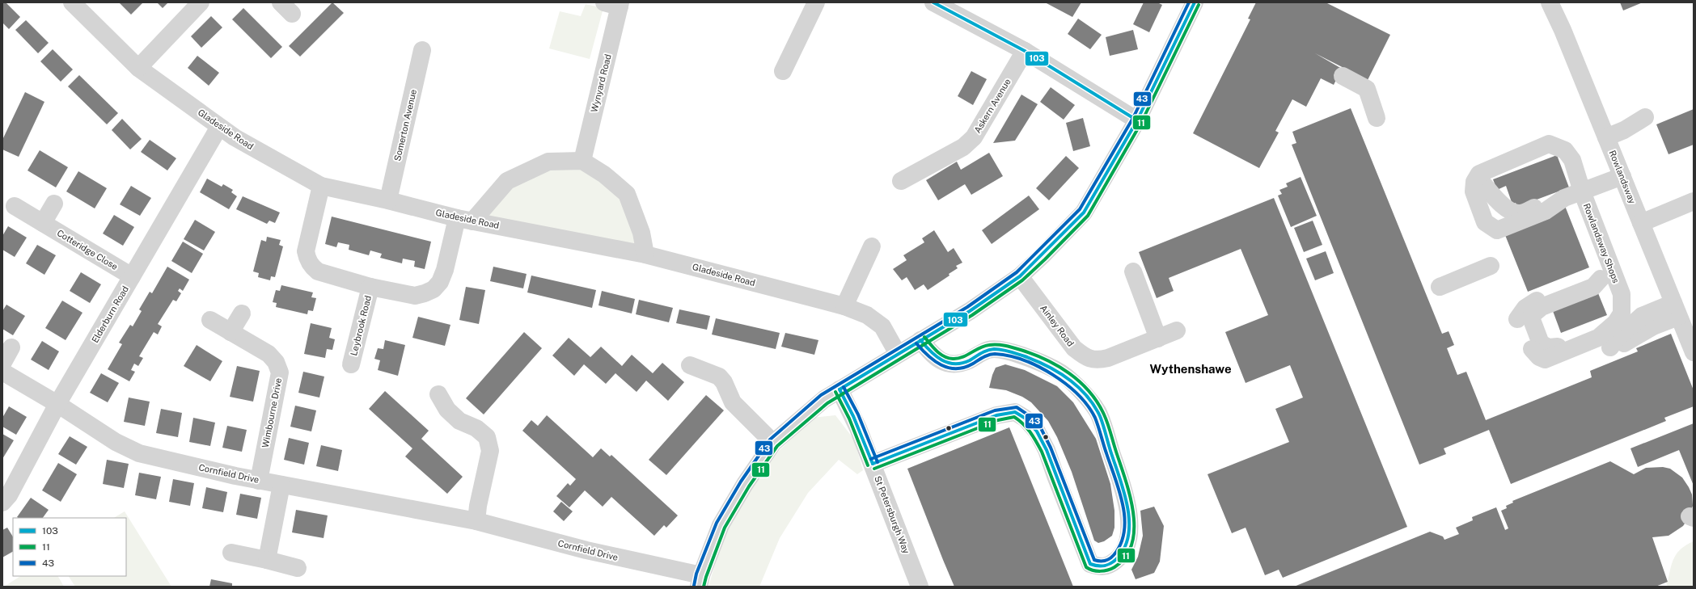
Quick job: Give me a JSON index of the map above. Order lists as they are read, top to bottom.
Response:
{
  "streets": {
    "street": [
      "Wynyard Road",
      "Askern Avenue",
      "Somerton Avenue",
      "Gladeside Road",
      "Rowlandsway",
      "Rowlandsway Shops",
      "Cotteridge Close",
      "Elderburn Road",
      "Leybrook Road",
      "Ainley Road",
      "Wimbourne Drive",
      "Cornfield Drive",
      "St Petersburgh Way"
    ]
  },
  "crossings": [
    ["Somerton Avenue", "Gladeside Road"],
    ["Gladeside Road", "Elderburn Road"],
    ["Gladeside Road", "Leybrook Road"],
    ["Cotteridge Close", "Elderburn Road"],
    ["Elderburn Road", "Cornfield Drive"],
    ["Wimbourne Drive", "Cornfield Drive"]
  ],
  "districts": ["Wythenshawe"],
  "lines": ["transit line 103", "transit line 43", "transit line 11"],
  "legend": ["103", "11", "43"]
}
